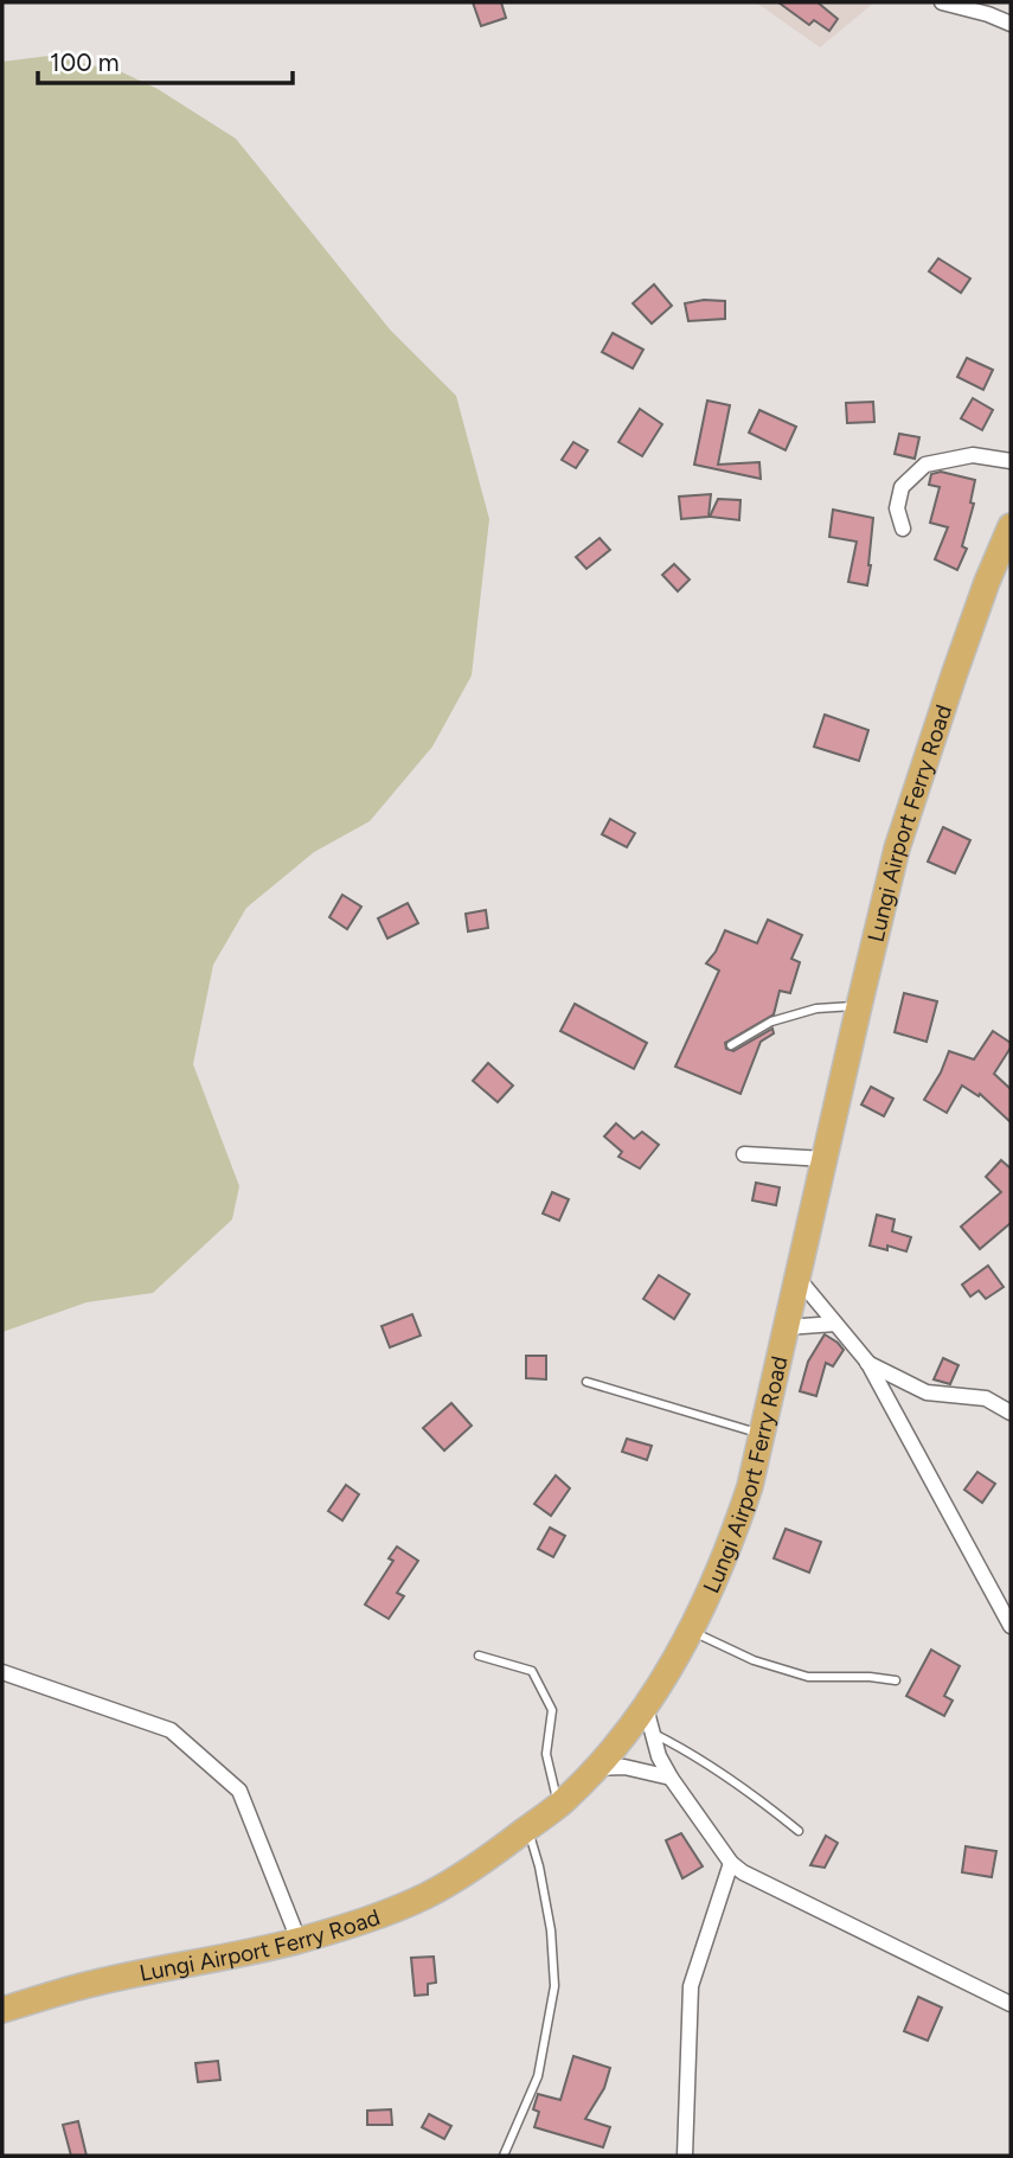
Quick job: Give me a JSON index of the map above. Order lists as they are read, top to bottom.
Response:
{
  "streets": {
    "main road": ["Lungi Airport Ferry Road"]
  },
  "scale_bar": "100 m"
}
